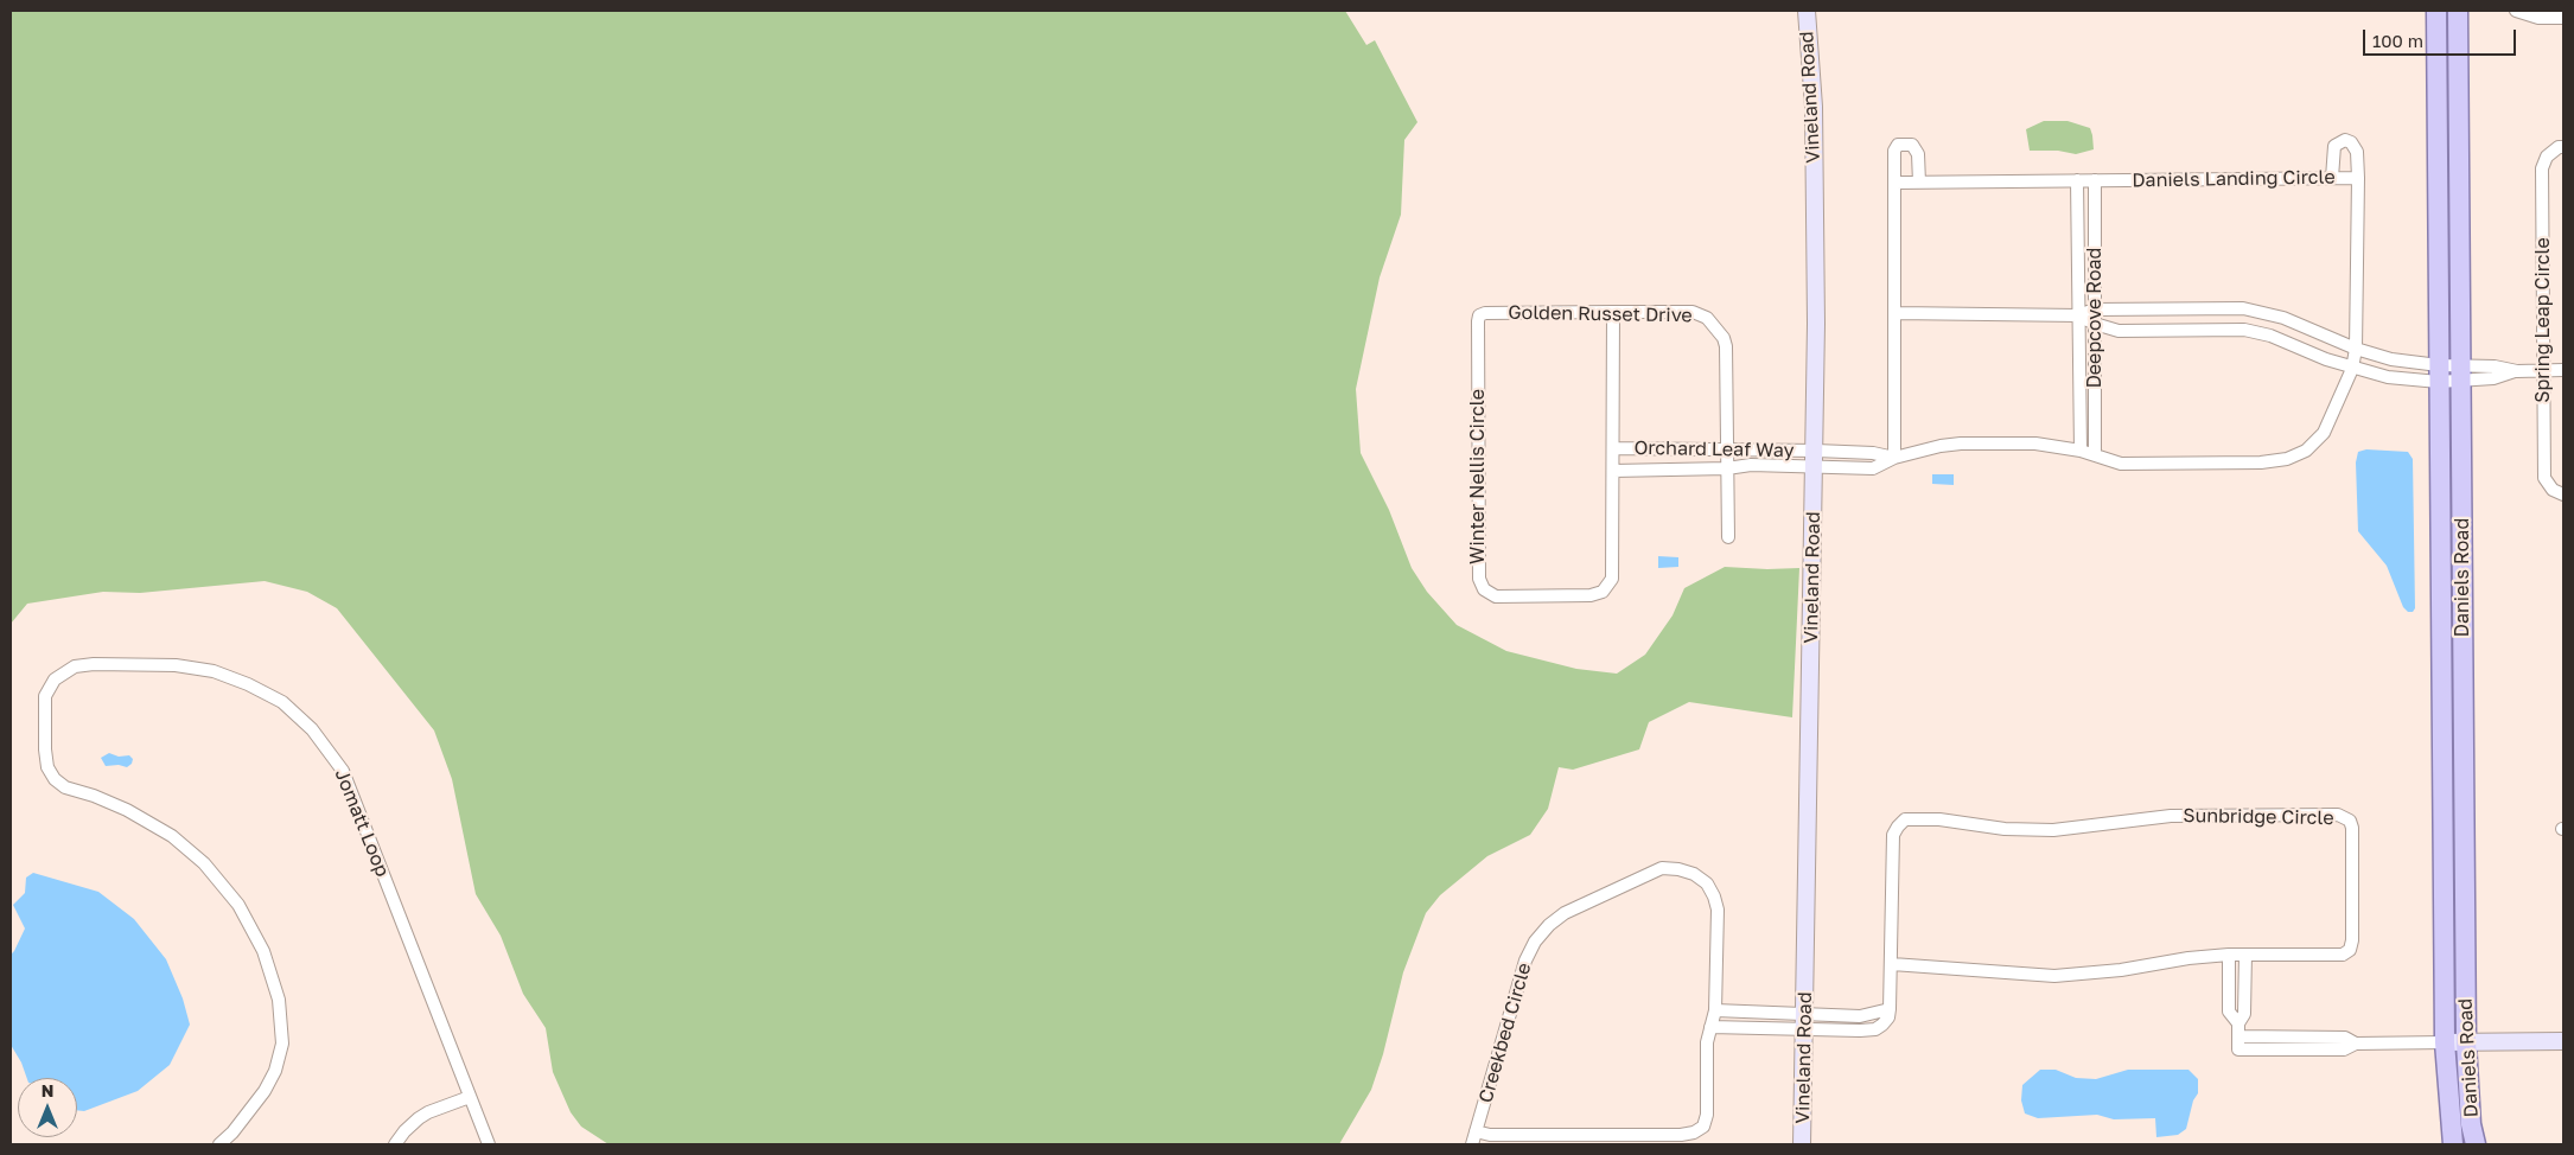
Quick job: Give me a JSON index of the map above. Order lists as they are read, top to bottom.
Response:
{
  "streets": {
    "main road": ["Vineland Road", "Daniels Road"],
    "street": [
      "Daniels Landing Circle",
      "Golden Russet Drive",
      "Deepcove Road",
      "Spring Leap Circle",
      "Orchard Leaf Way",
      "Winter Nellis Circle",
      "Sunbridge Circle",
      "Jomatt Loop",
      "Creekbed Circle"
    ]
  },
  "crossings": [
    ["Vineland Road", "Daniels Landing Circle"],
    ["Vineland Road", "Orchard Leaf Way"],
    ["Daniels Landing Circle", "Deepcove Road"],
    ["Daniels Landing Circle", "Orchard Leaf Way"],
    ["Golden Russet Drive", "Orchard Leaf Way"],
    ["Golden Russet Drive", "Winter Nellis Circle"],
    ["Orchard Leaf Way", "Winter Nellis Circle"]
  ],
  "scale_bar": "100 m",
  "north": "top"
}
